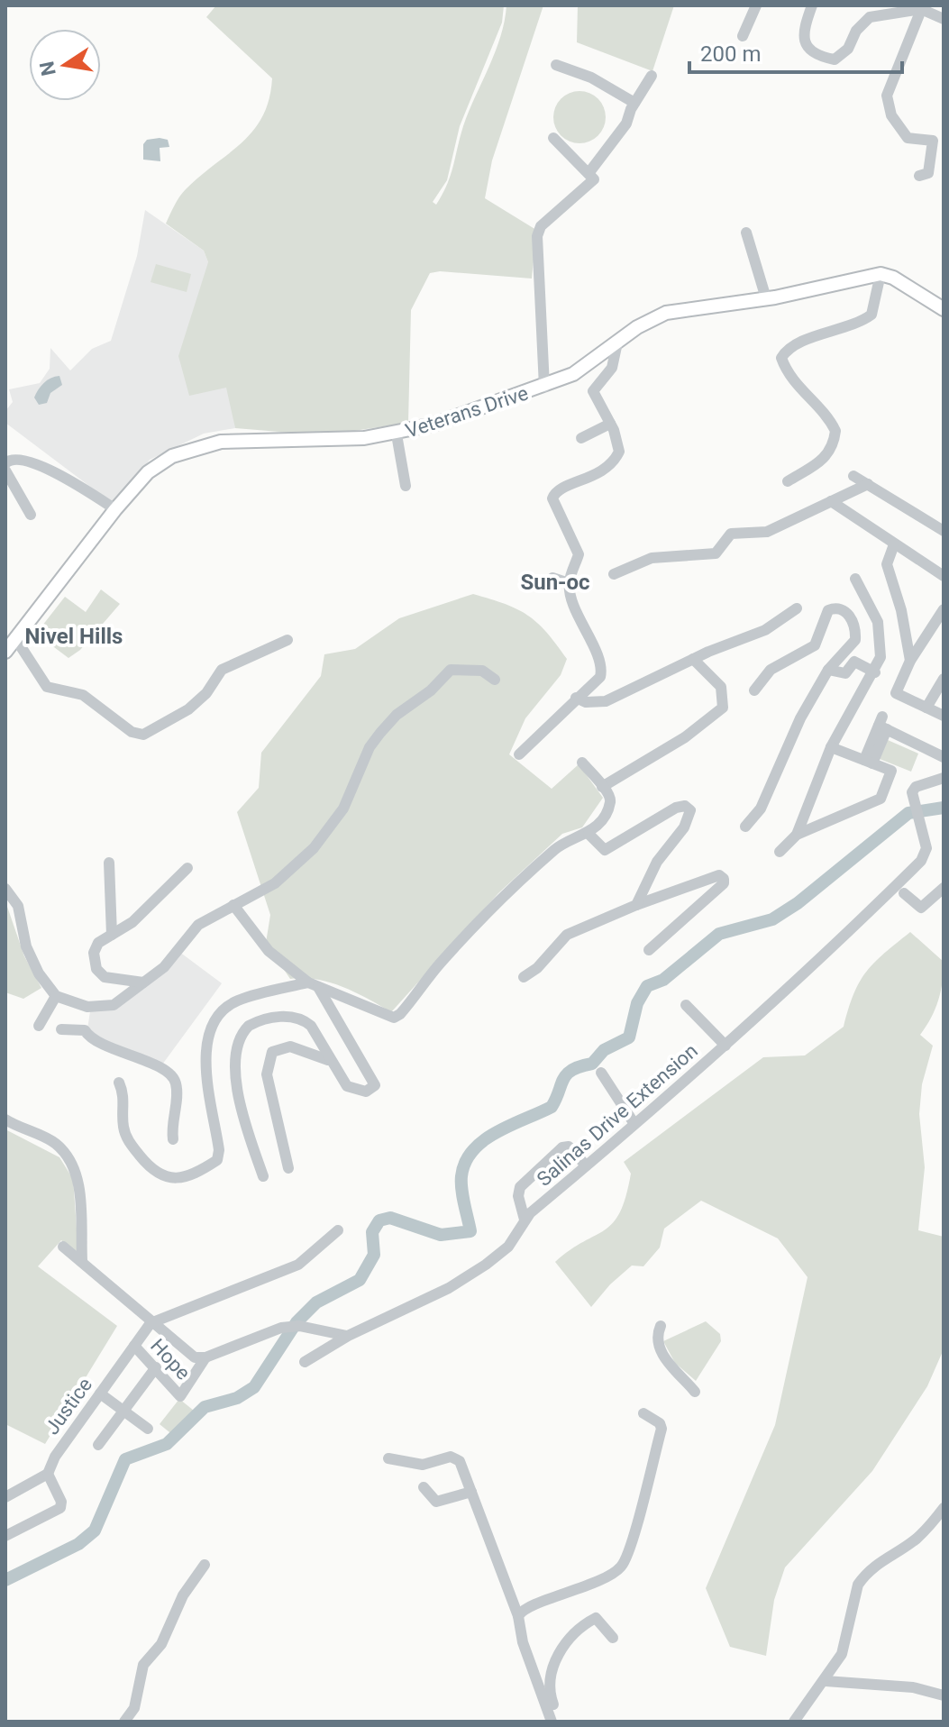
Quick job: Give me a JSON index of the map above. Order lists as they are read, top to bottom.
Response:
{
  "streets": {
    "main road": ["Veterans Drive"],
    "street": ["Salinas Drive Extension", "Hope", "Justice"]
  },
  "crossings": [
    ["Hope", "Justice"]
  ],
  "districts": ["Sun-oc", "Nivel Hills"],
  "scale_bar": "200 m",
  "north": "left"
}
